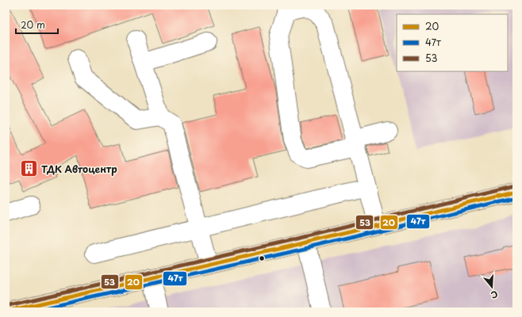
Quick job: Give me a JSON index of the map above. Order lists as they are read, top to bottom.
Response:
{
  "places": {
    "building": ["ТДК Автоцентр"]
  },
  "lines": ["transit line 53", "transit line 20", "transit line 47т"],
  "legend": ["20", "47т", "53"],
  "scale_bar": "20 m",
  "north": "bottom"
}
